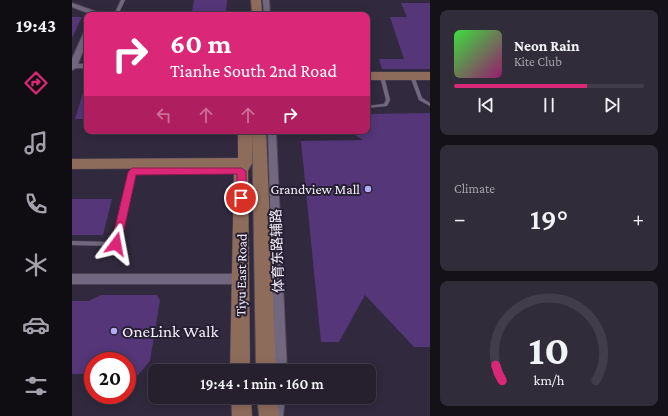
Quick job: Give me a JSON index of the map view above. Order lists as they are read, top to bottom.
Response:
{
  "streets": {
    "main road": ["Tiyu East Road"],
    "street": ["体育东路辅路"]
  },
  "places": ["Grandview Mall", "OneLink Walk"],
  "page": {
    "tabs": "19:43",
    "turn": ["60 m", "Tianhe South 2nd Road"],
    "song": ["Neon Rain", "Kite Club"],
    "tile": "Climate",
    "heat": ["−", "19°", "+"],
    "limit": "20",
    "trip": "19:44 · 1 min · 160 m",
    "gauge": ["10", "km/h"]
  }
}
